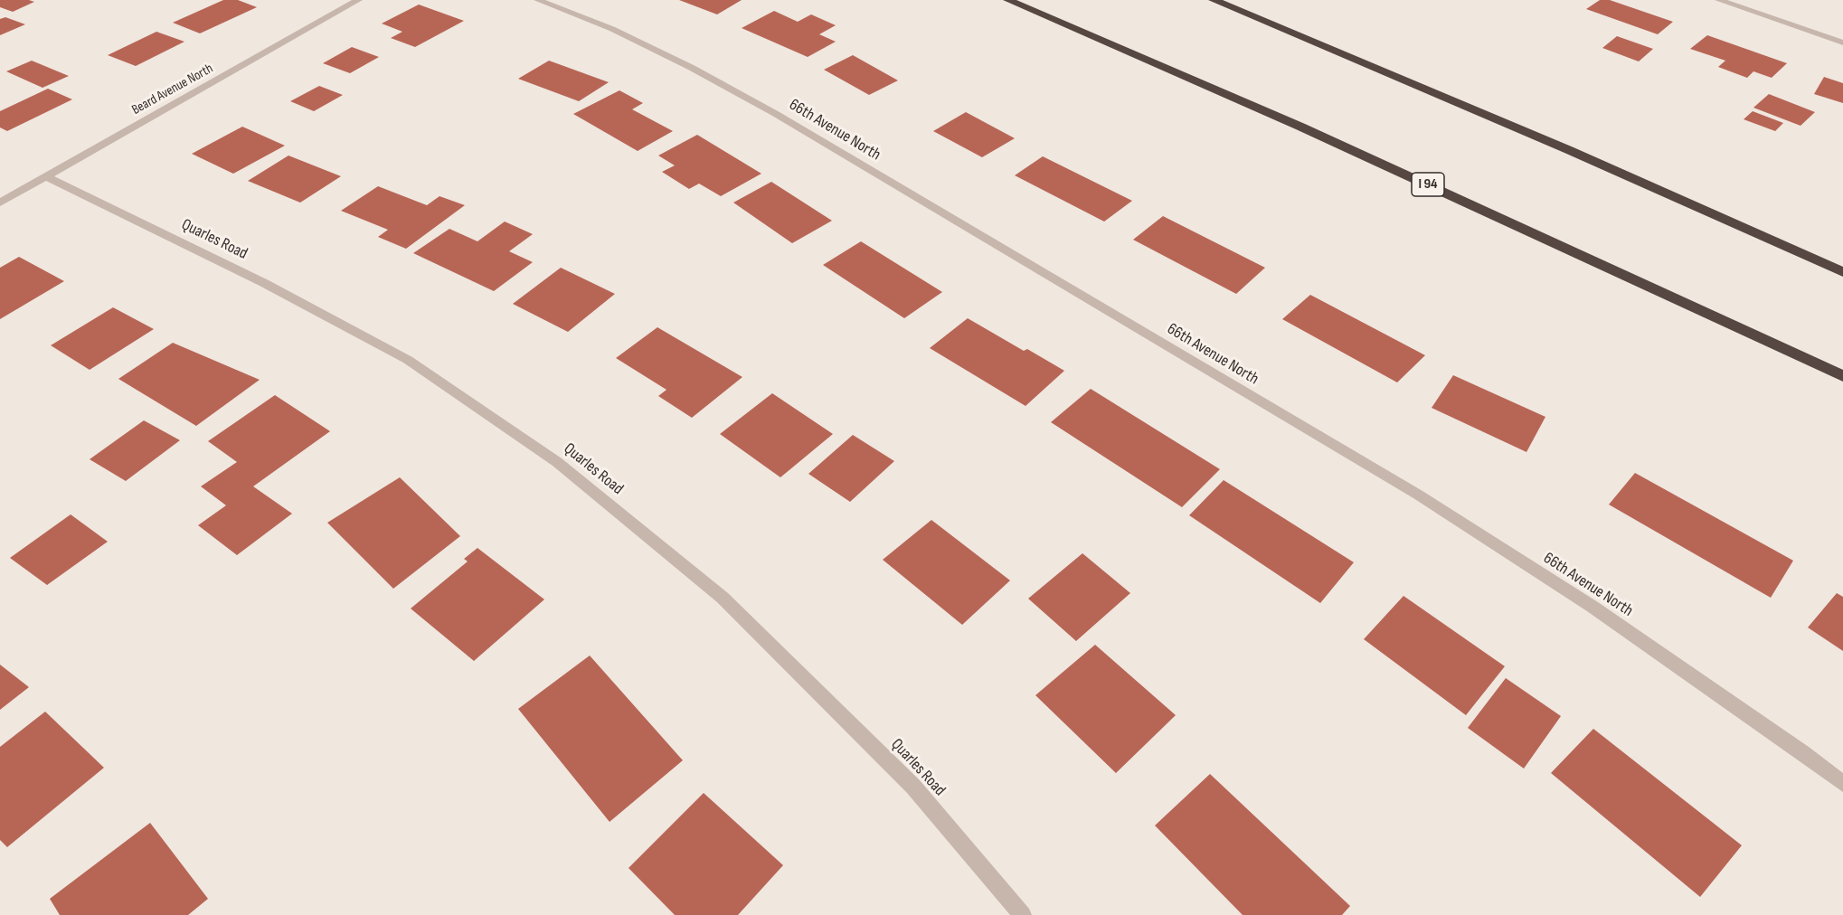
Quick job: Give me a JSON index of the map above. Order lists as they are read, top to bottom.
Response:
{
  "streets": {
    "highway": ["I 94"],
    "street": ["Beard Avenue North", "66th Avenue North", "Quarles Road"]
  },
  "crossings": [
    ["Beard Avenue North", "Quarles Road"]
  ]
}
